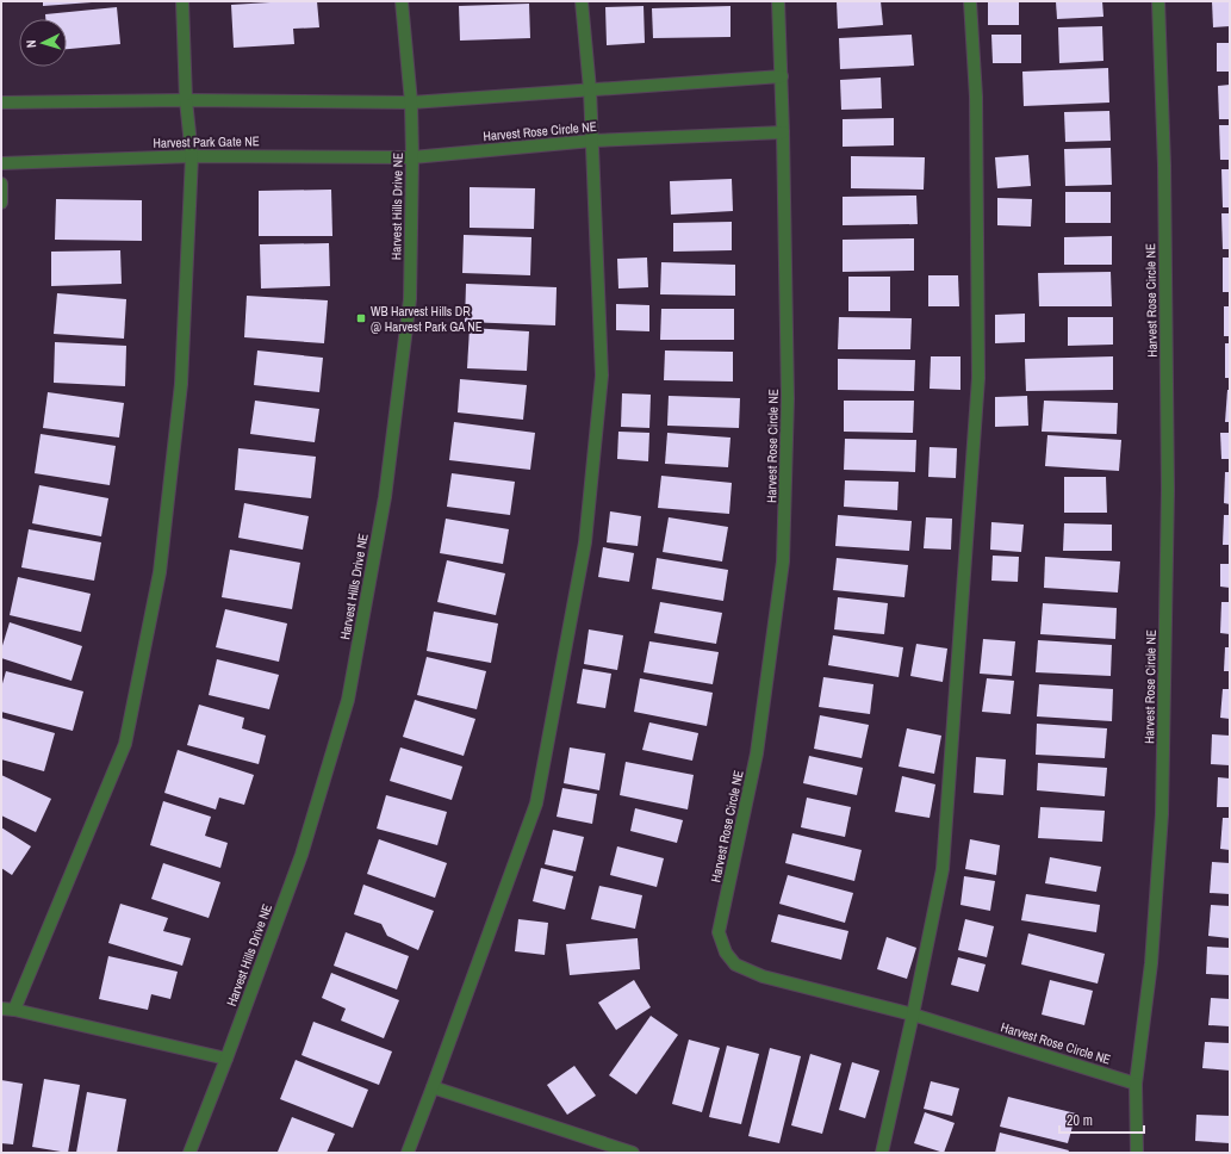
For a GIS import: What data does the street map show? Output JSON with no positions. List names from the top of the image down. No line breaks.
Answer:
{"streets":{"street":["Harvest Rose Circle NE","Harvest Park Gate NE","Harvest Hills Drive NE"]},"crossings":[["Harvest Rose Circle NE","Harvest Park Gate NE"],["Harvest Rose Circle NE","Harvest Hills Drive NE"],["Harvest Park Gate NE","Harvest Hills Drive NE"]],"places":{"transit":["WB Harvest Hills DR @ Harvest Park GA NE"]},"scale_bar":"20 m","north":"left"}
